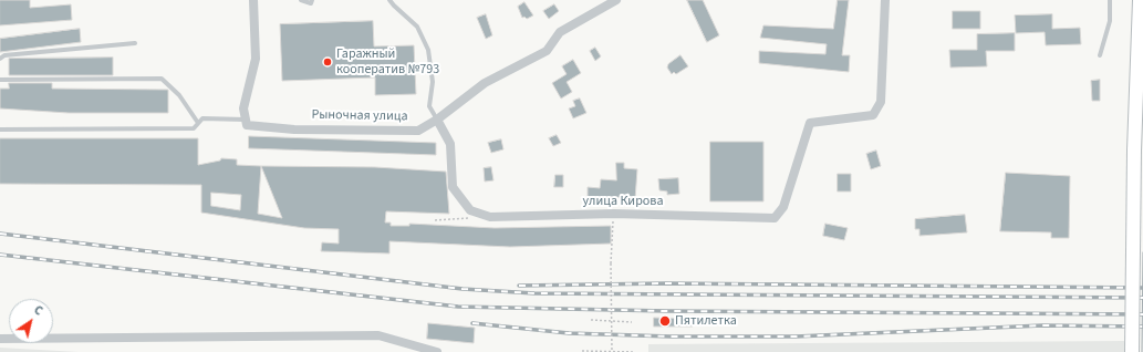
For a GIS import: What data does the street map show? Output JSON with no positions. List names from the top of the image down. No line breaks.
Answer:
{"streets":{"street":["Рыночная улица","улица Кирова"]},"crossings":[["Рыночная улица","улица Кирова"]],"places":["Гаражный кооператив №793","Пятилетка"],"north":"top right"}
